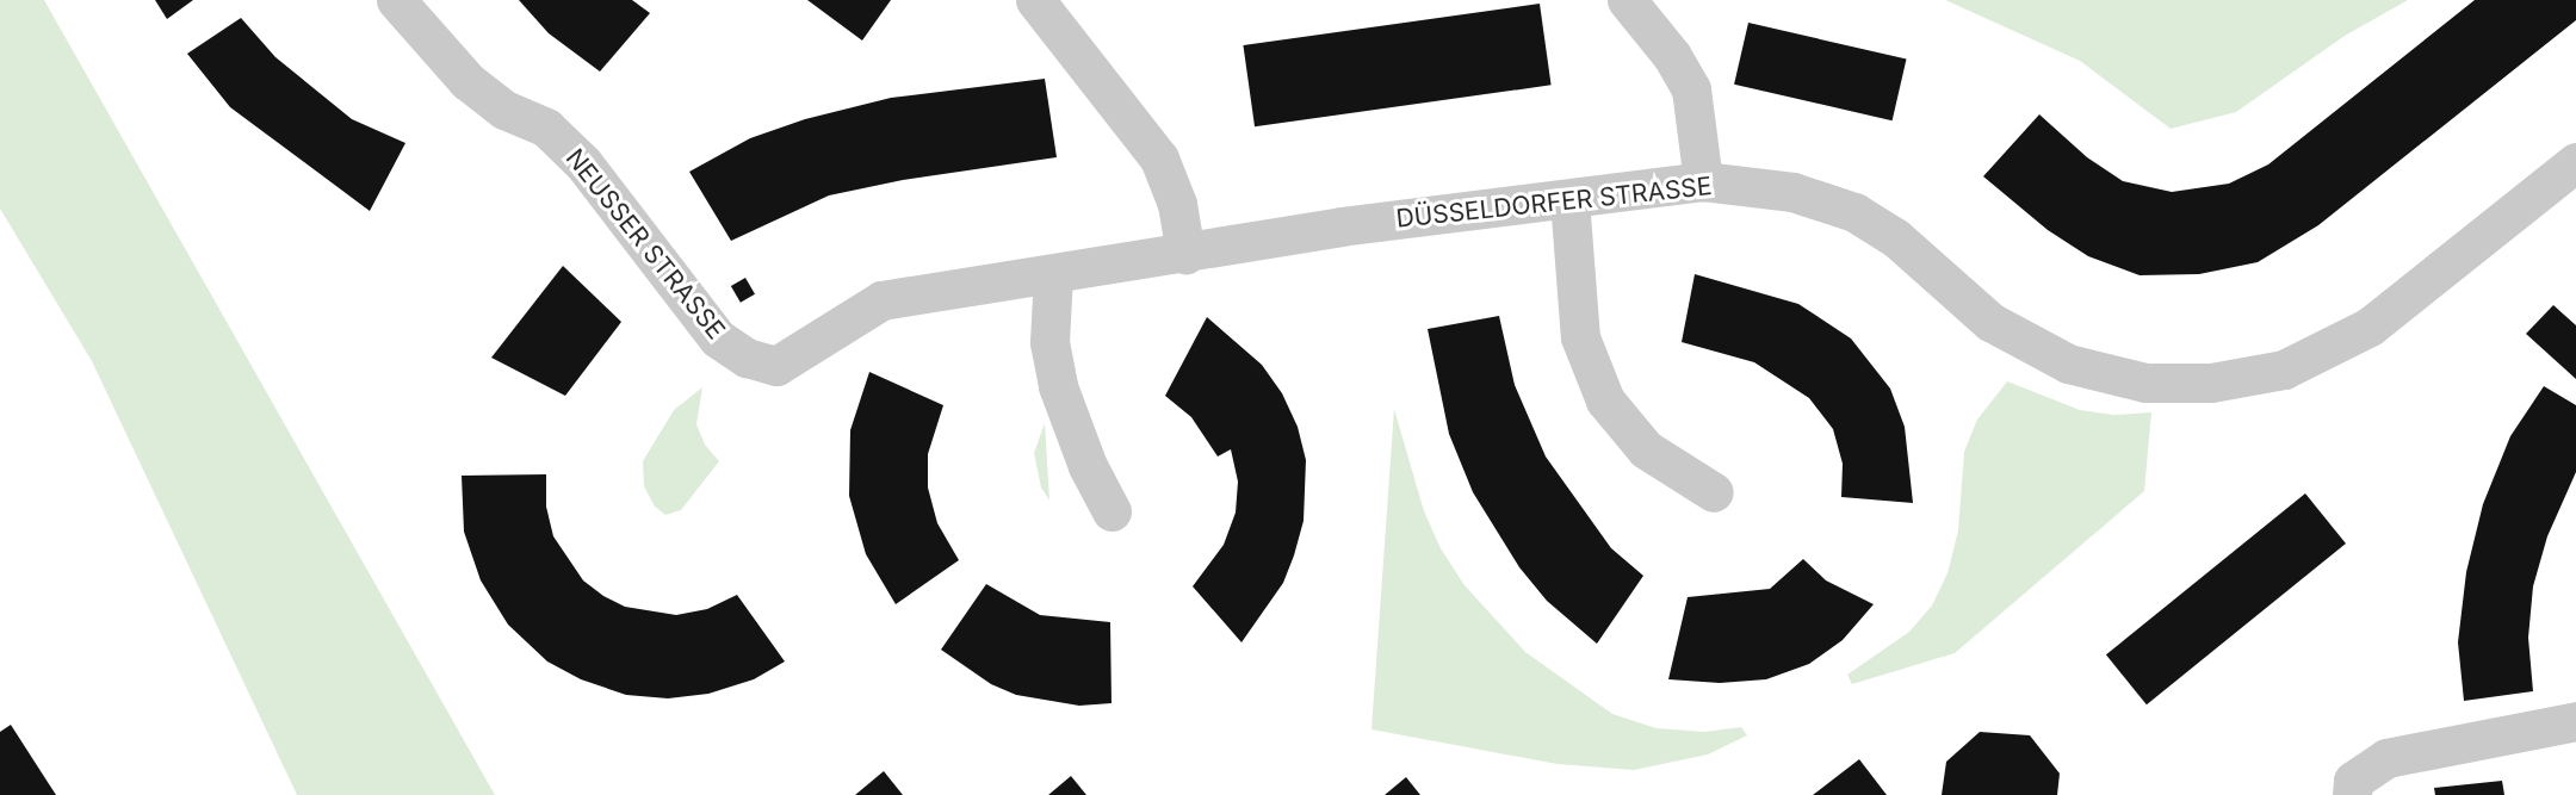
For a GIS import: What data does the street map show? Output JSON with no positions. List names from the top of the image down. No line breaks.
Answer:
{"streets":{"street":["DÜSSELDORFER STRASSE","NEUSSER STRASSE"]},"crossings":[["DÜSSELDORFER STRASSE","NEUSSER STRASSE"]]}
